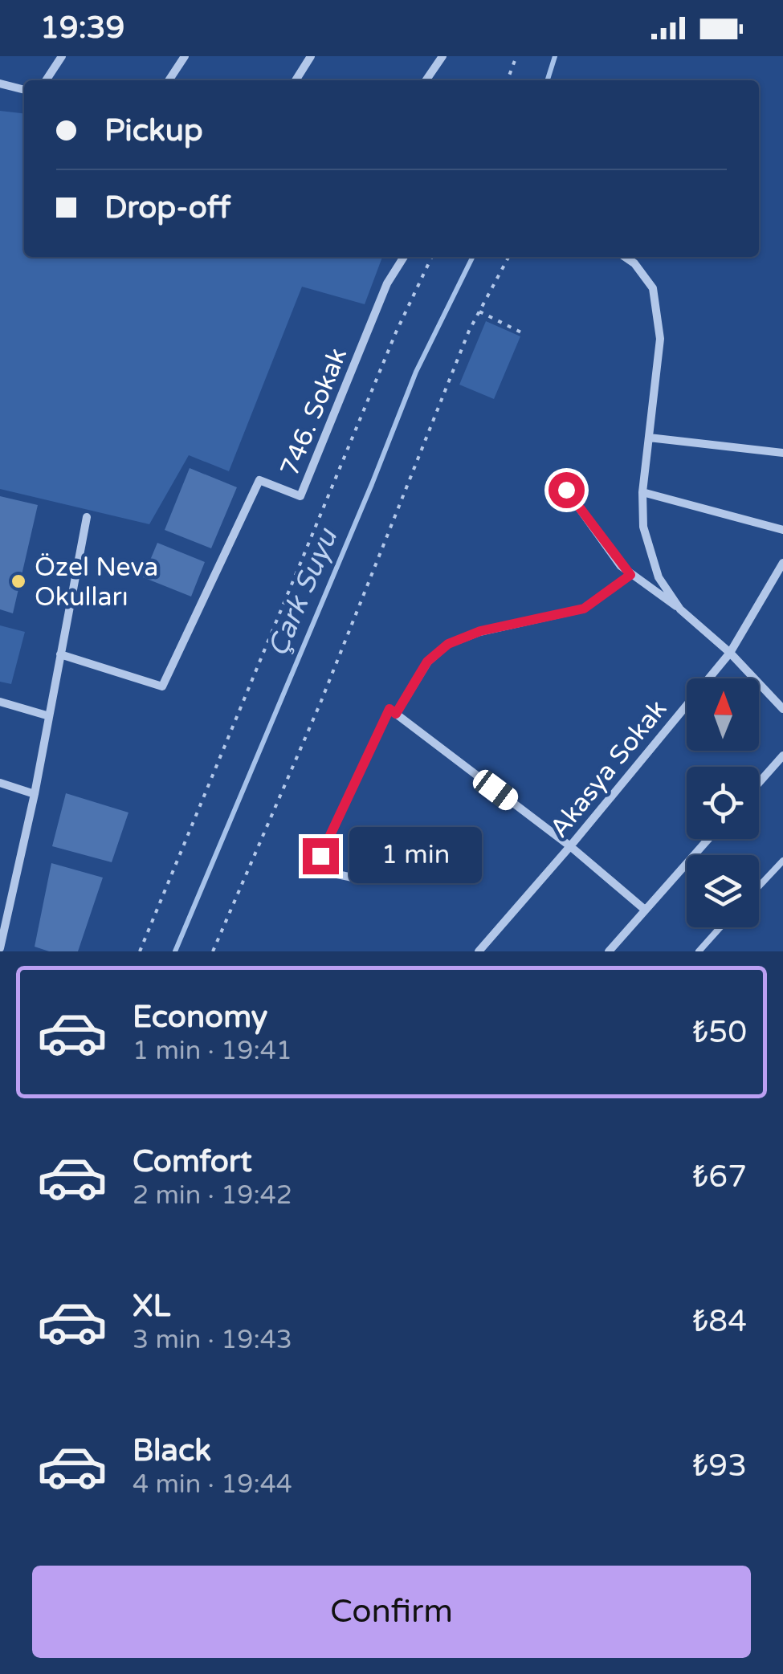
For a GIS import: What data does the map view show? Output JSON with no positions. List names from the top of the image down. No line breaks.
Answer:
{"streets":{"street":["746. Sokak","Akasya Sokak"]},"water":["Çark Suyu"],"places":["Özel Neva Okulları"],"north":"top","page":{"status":"19:39","banner":["Pickup","Drop-off"],"bubble":"1 min","list":[{"name":"Economy","note":"1 min · 19:41","value":"₺50"},{"name":"Comfort","note":"2 min · 19:42","value":"₺67"},{"name":"XL","note":"3 min · 19:43","value":"₺84"},{"name":"Black","note":"4 min · 19:44","value":"₺93"}],"buttons":"Confirm"}}
